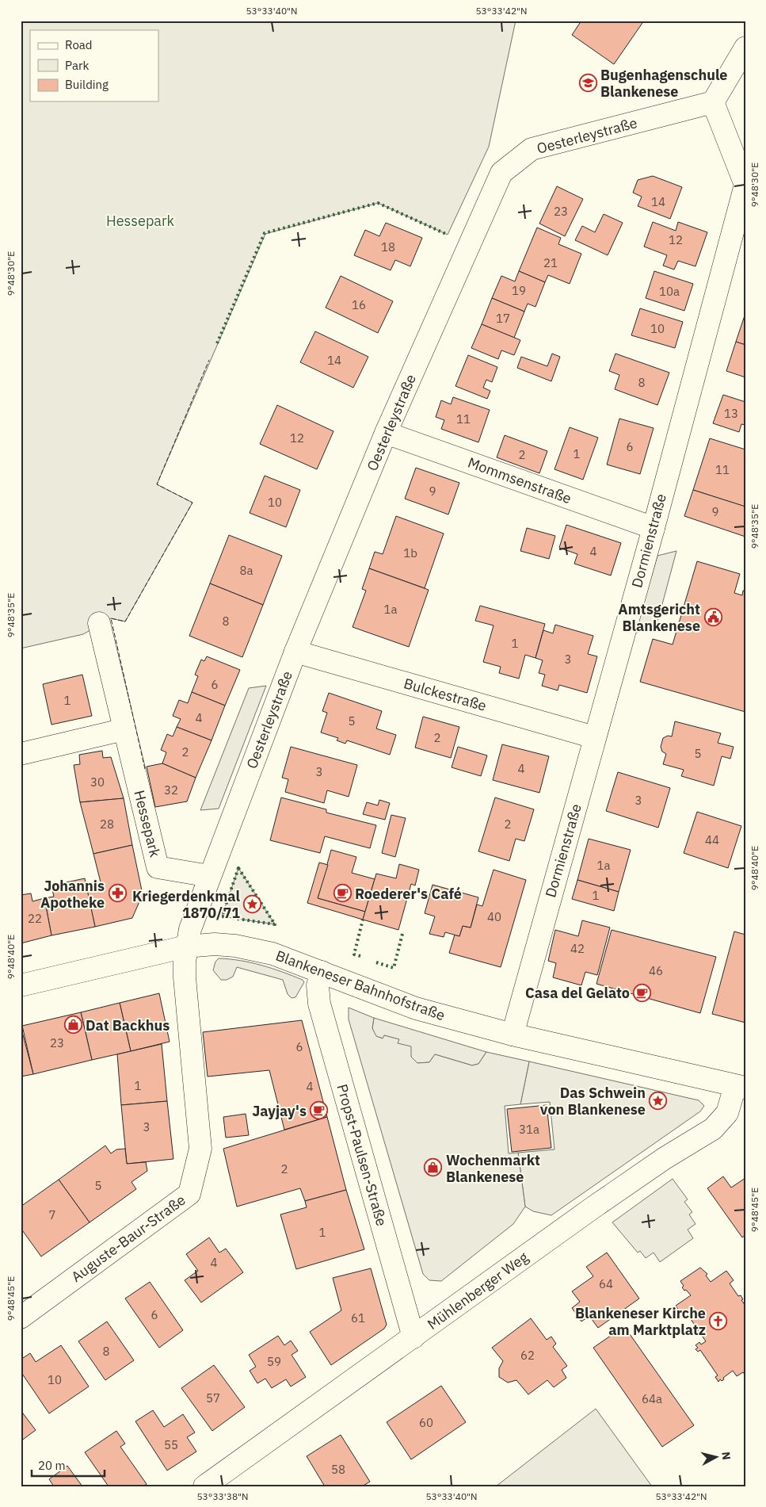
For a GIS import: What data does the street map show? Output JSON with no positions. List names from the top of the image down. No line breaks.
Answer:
{"streets":{"street":["Oesterleystraße","Mommsenstraße","Dormienstraße","Bulckestraße","Hessepark","Blankeneser Bahnhofstraße","Propst-Paulsen-Straße","Auguste-Baur-Straße","Mühlenberger Weg"]},"crossings":[["Oesterleystraße","Mommsenstraße"],["Oesterleystraße","Dormienstraße"],["Oesterleystraße","Bulckestraße"],["Oesterleystraße","Hessepark"],["Oesterleystraße","Blankeneser Bahnhofstraße"],["Oesterleystraße","Auguste-Baur-Straße"],["Mommsenstraße","Dormienstraße"],["Dormienstraße","Bulckestraße"],["Dormienstraße","Blankeneser Bahnhofstraße"],["Blankeneser Bahnhofstraße","Propst-Paulsen-Straße"],["Blankeneser Bahnhofstraße","Auguste-Baur-Straße"],["Blankeneser Bahnhofstraße","Mühlenberger Weg"],["Propst-Paulsen-Straße","Mühlenberger Weg"]],"parks":["Hessepark"],"places":{"school or university":["Bugenhagenschule Blankenese"],"public building":["Amtsgericht Blankenese"],"pharmacy":["Johannis Apotheke"],"cafe":["Roederer's Café","Casa del Gelato","Jayjay's"],"place":["Kriegerdenkmal 1870/71","Das Schwein von Blankenese"],"shop":["Dat Backhus","Wochenmarkt Blankenese"],"church":["Blankeneser Kirche am Marktplatz"]},"house_numbers":["14","23","12","18","21","19","10a","16","17","10","14","8","13","11","12","6","1","2","11","9","10","9","4","1b","8a","1a","8","1","3","6","1","4","5","2","2","5","4","3","30","32","3","28","2","44","1a","1","40","22","42","46","23","6","1","4","3","31a","2","5","7","1","4","64","6","61","8","62","59","10","57","64a","60","55","58"],"legend":["Road","Park","Building"],"scale_bar":"20 m","north":"right","coordinates":["53°33'40\"N","53°33'42\"N","9°48'30\"E","9°48'35\"E","9°48'40\"E","9°48'45\"E","53°33'38\"N"]}
